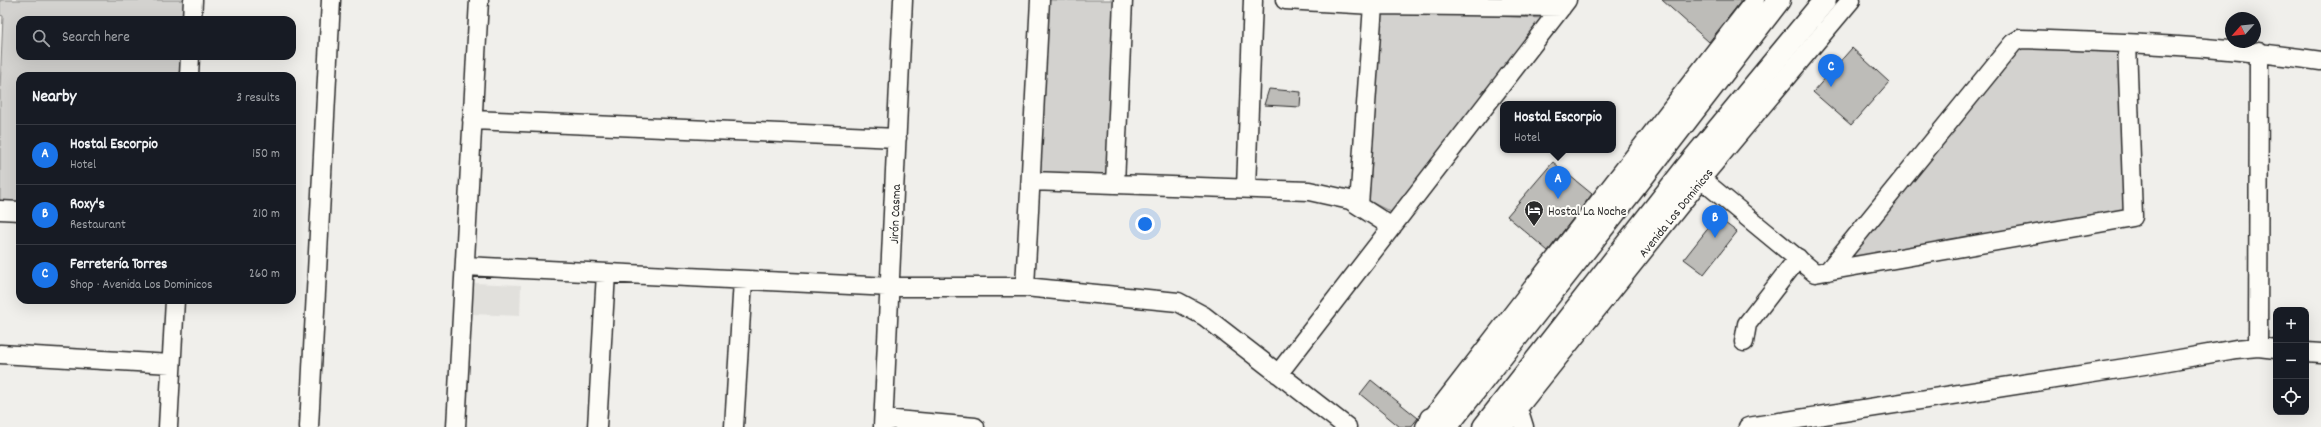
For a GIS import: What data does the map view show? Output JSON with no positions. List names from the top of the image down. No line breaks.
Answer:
{"streets":{"main road":["Avenida Los Dominicos"],"street":["Jirón Casma"]},"places":{"hotel":["Hostal La Noche"]},"north":"bottom left","page":{"search":"Search here","pins":["C","A","B"],"heading":["Nearby","3 results"],"popup":["Hostal Escorpio","Hotel"],"list":[{"mark":"A","name":"Hostal Escorpio","note":"Hotel","value":"150 m"},{"mark":"B","name":"Roxy's","note":"Restaurant","value":"210 m"},{"mark":"C","name":"Ferretería Torres","note":"Shop · Avenida Los Dominicos","value":"260 m"}],"map_buttons":["+","−"]}}
